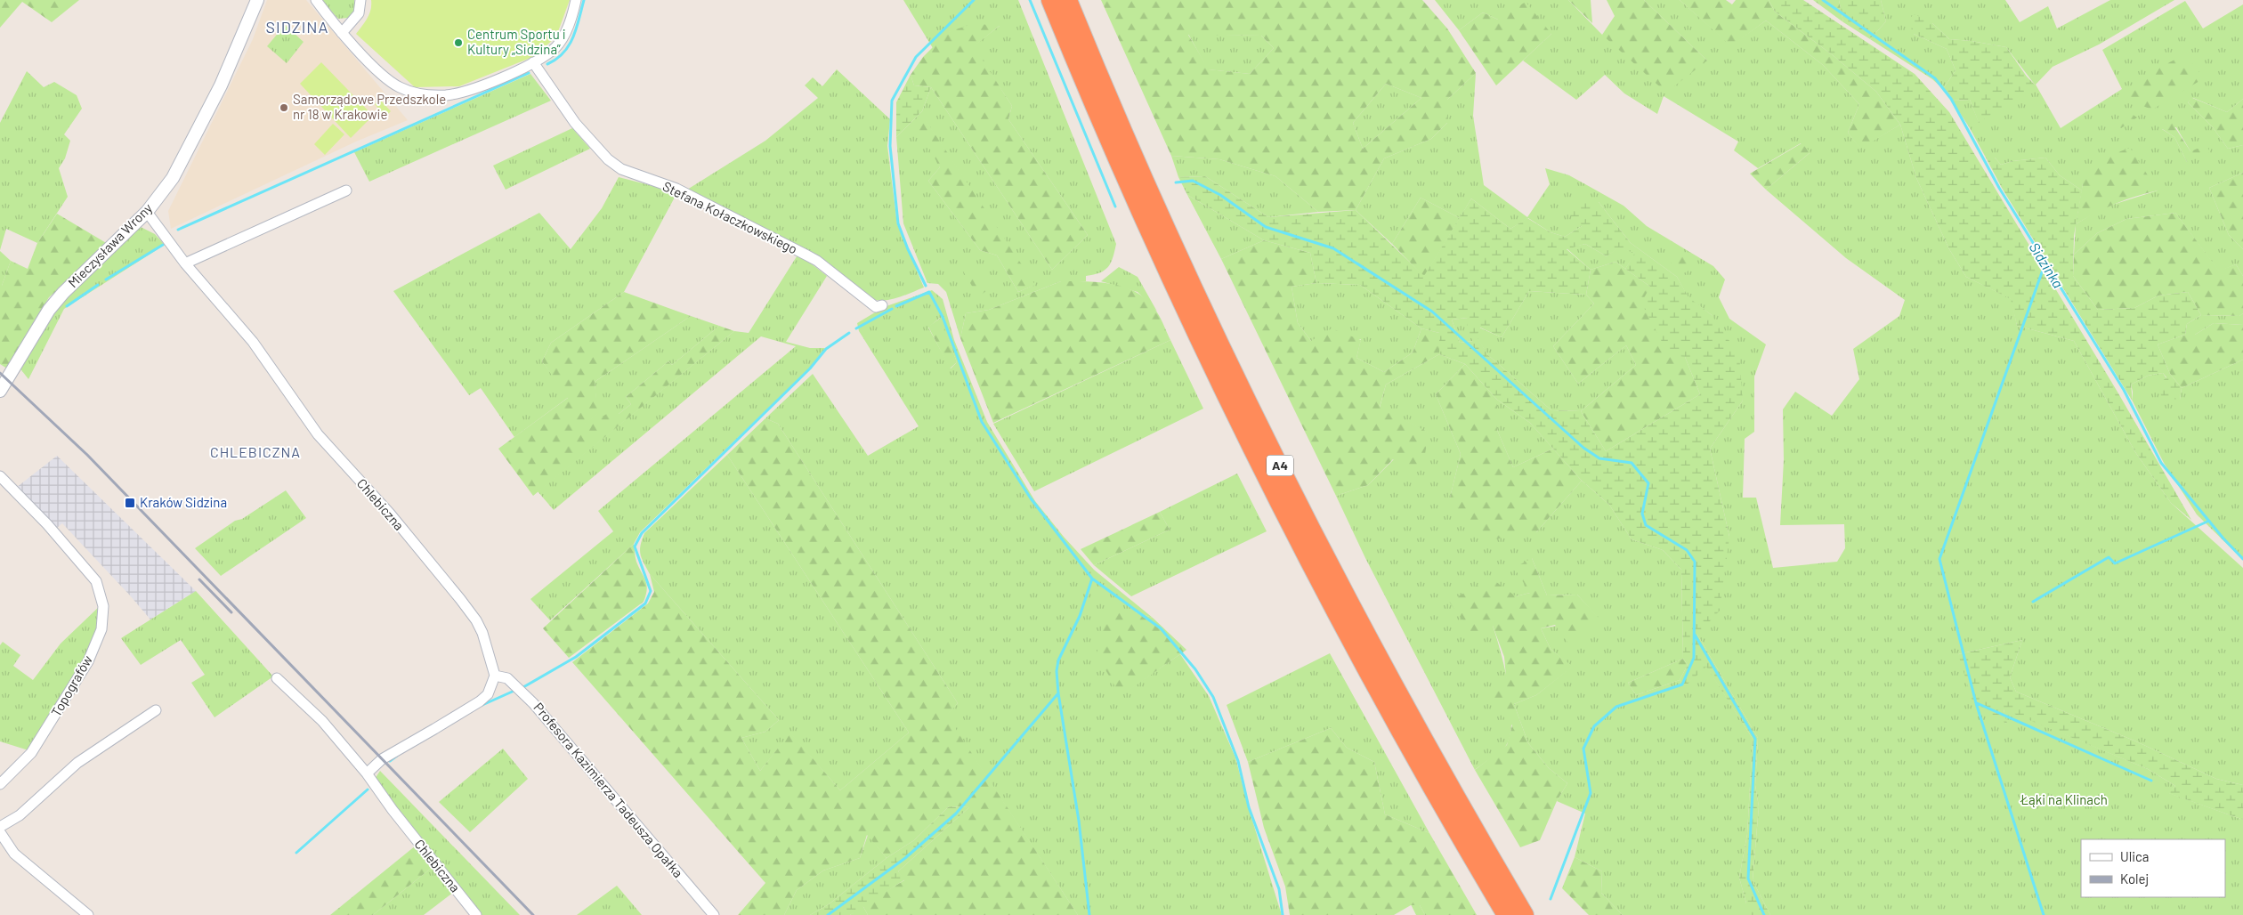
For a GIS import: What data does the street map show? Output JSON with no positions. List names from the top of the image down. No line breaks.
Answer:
{"streets":{"highway":["A4"],"street":["Stefana Kołaczkowskiego","Mieczysława Wrony","Chlebiczna","Topografów","Profesora Kazimierza Tadeusza Opałka"]},"crossings":[["Mieczysława Wrony","Chlebiczna"],["Chlebiczna","Profesora Kazimierza Tadeusza Opałka"]],"districts":["SIDZINA","CHLEBICZNA"],"water":["Sidzinka"],"parks":["Łąki na Klinach"],"places":{"other":["Centrum Sportu i Kultury „Sidzina”","Samorządowe Przedszkole nr 18 w Krakowie"],"transit":["Kraków Sidzina"]},"legend":["Ulica","Kolej"]}
